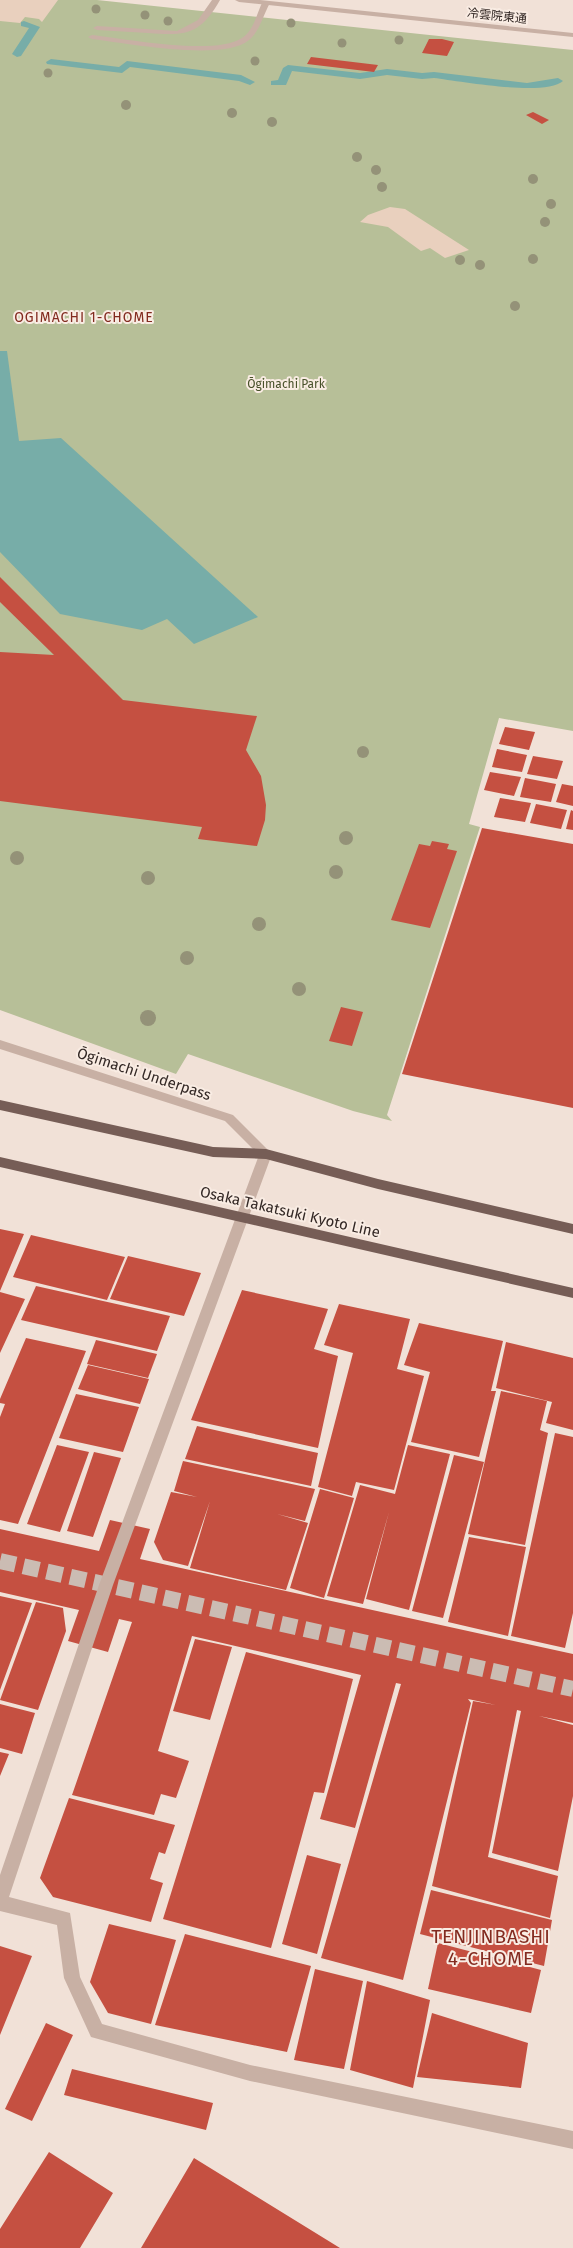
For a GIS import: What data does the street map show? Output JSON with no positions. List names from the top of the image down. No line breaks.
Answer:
{"streets":{"main road":["Osaka Takatsuki Kyoto Line"],"street":["冷雲院東通","Ōgimachi Underpass"]},"districts":["OGIMACHI 1-CHOME","TENJINBASHI 4-CHOME"],"parks":["Ōgimachi Park"]}
